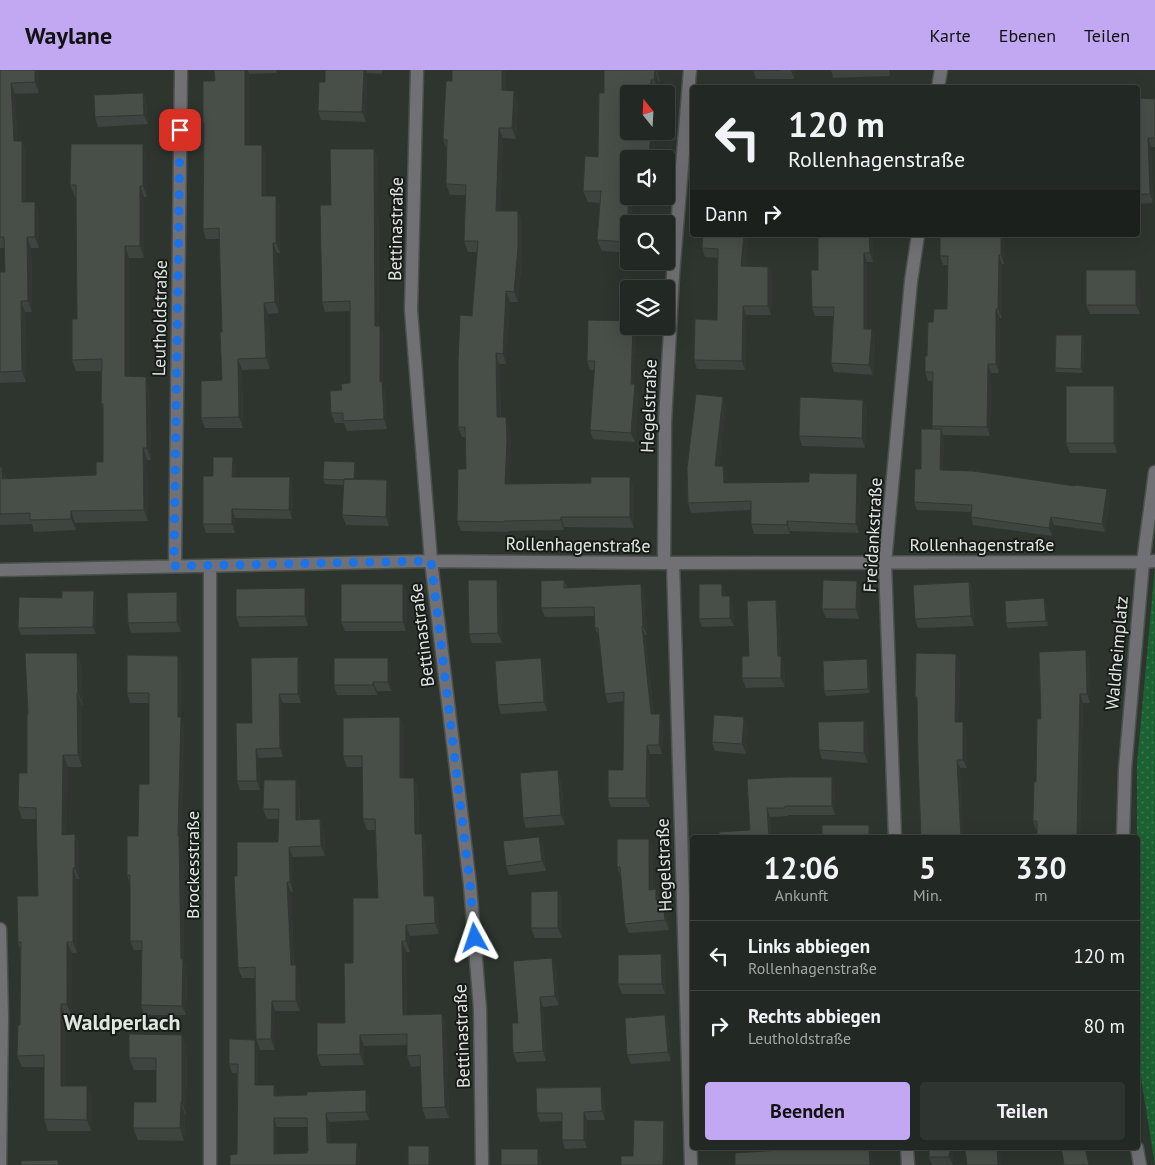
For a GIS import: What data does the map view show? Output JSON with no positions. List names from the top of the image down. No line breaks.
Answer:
{"streets":{"street":["Bettinastraße","Leutholdstraße","Hegelstraße","Freidankstraße","Rollenhagenstraße","Waldheimplatz","Brockesstraße"]},"crossings":[["Bettinastraße","Rollenhagenstraße"],["Leutholdstraße","Rollenhagenstraße"],["Hegelstraße","Rollenhagenstraße"],["Freidankstraße","Rollenhagenstraße"],["Rollenhagenstraße","Waldheimplatz"],["Rollenhagenstraße","Brockesstraße"]],"districts":["Waldperlach"],"north":"top","page":{"header":"Waylane","nav":["Karte","Ebenen","Teilen"],"turn":["120 m","Rollenhagenstraße"],"then":"Dann","eta":["12:06","Ankunft","5","Min.","330","m"],"list":[{"name":"Links abbiegen","note":"Rollenhagenstraße","value":"120 m"},{"name":"Rechts abbiegen","note":"Leutholdstraße","value":"80 m"}],"buttons":["Beenden","Teilen"]}}
